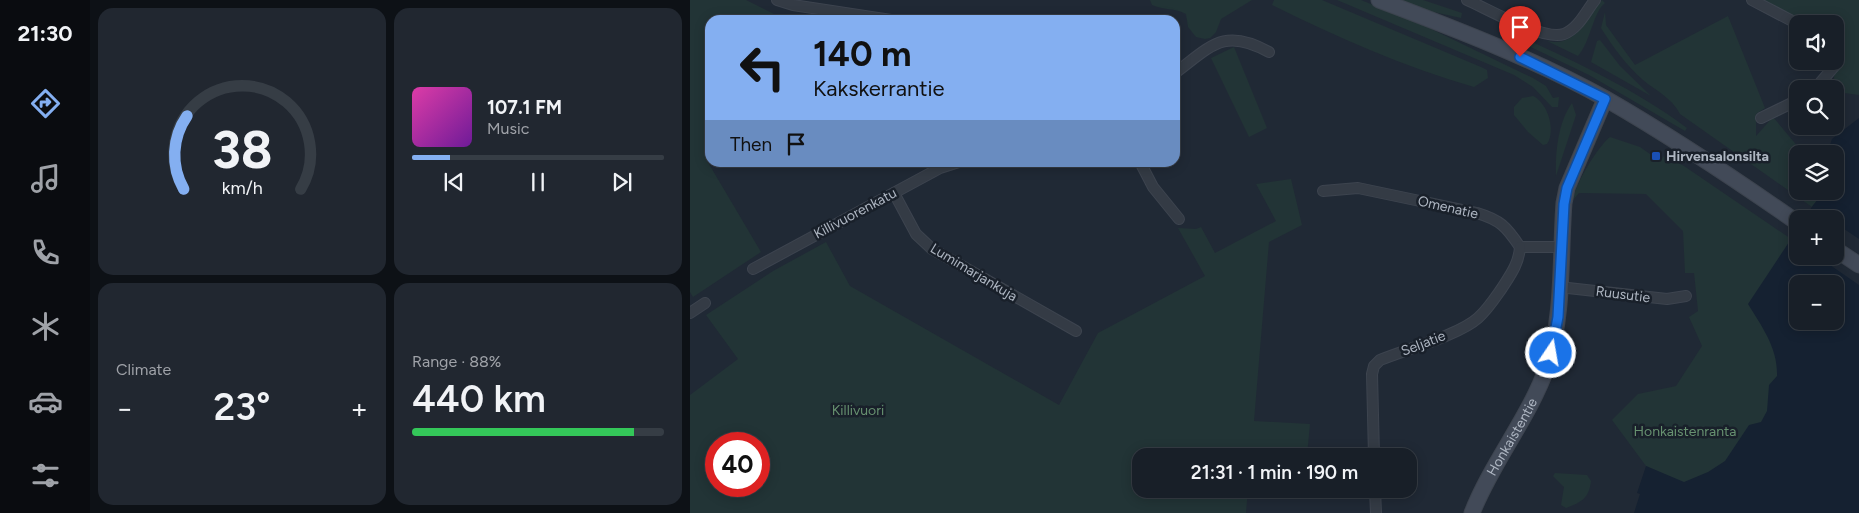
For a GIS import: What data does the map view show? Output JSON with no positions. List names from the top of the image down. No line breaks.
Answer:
{"streets":{"main road":["Honkaistentie"],"street":["Omenatie","Killivuorenkatu","Lumimarjankuja","Ruusutie","Seljatie"]},"crossings":[["Omenatie","Seljatie"],["Killivuorenkatu","Lumimarjankuja"],["Ruusutie","Honkaistentie"]],"parks":["Killivuori","Honkaistenranta"],"places":{"transit":["Hirvensalonsilta"]},"page":{"tabs":"21:30","map_buttons":["+","−"],"turn":["140 m","Kakskerrantie"],"song":["107.1 FM","Music"],"then":"Then","tile":["Climate",["Range · 88%","440 km"]],"heat":["−","23°","+"],"limit":"40","trip":"21:31 · 1 min · 190 m","gauge":["38","km/h"]}}
